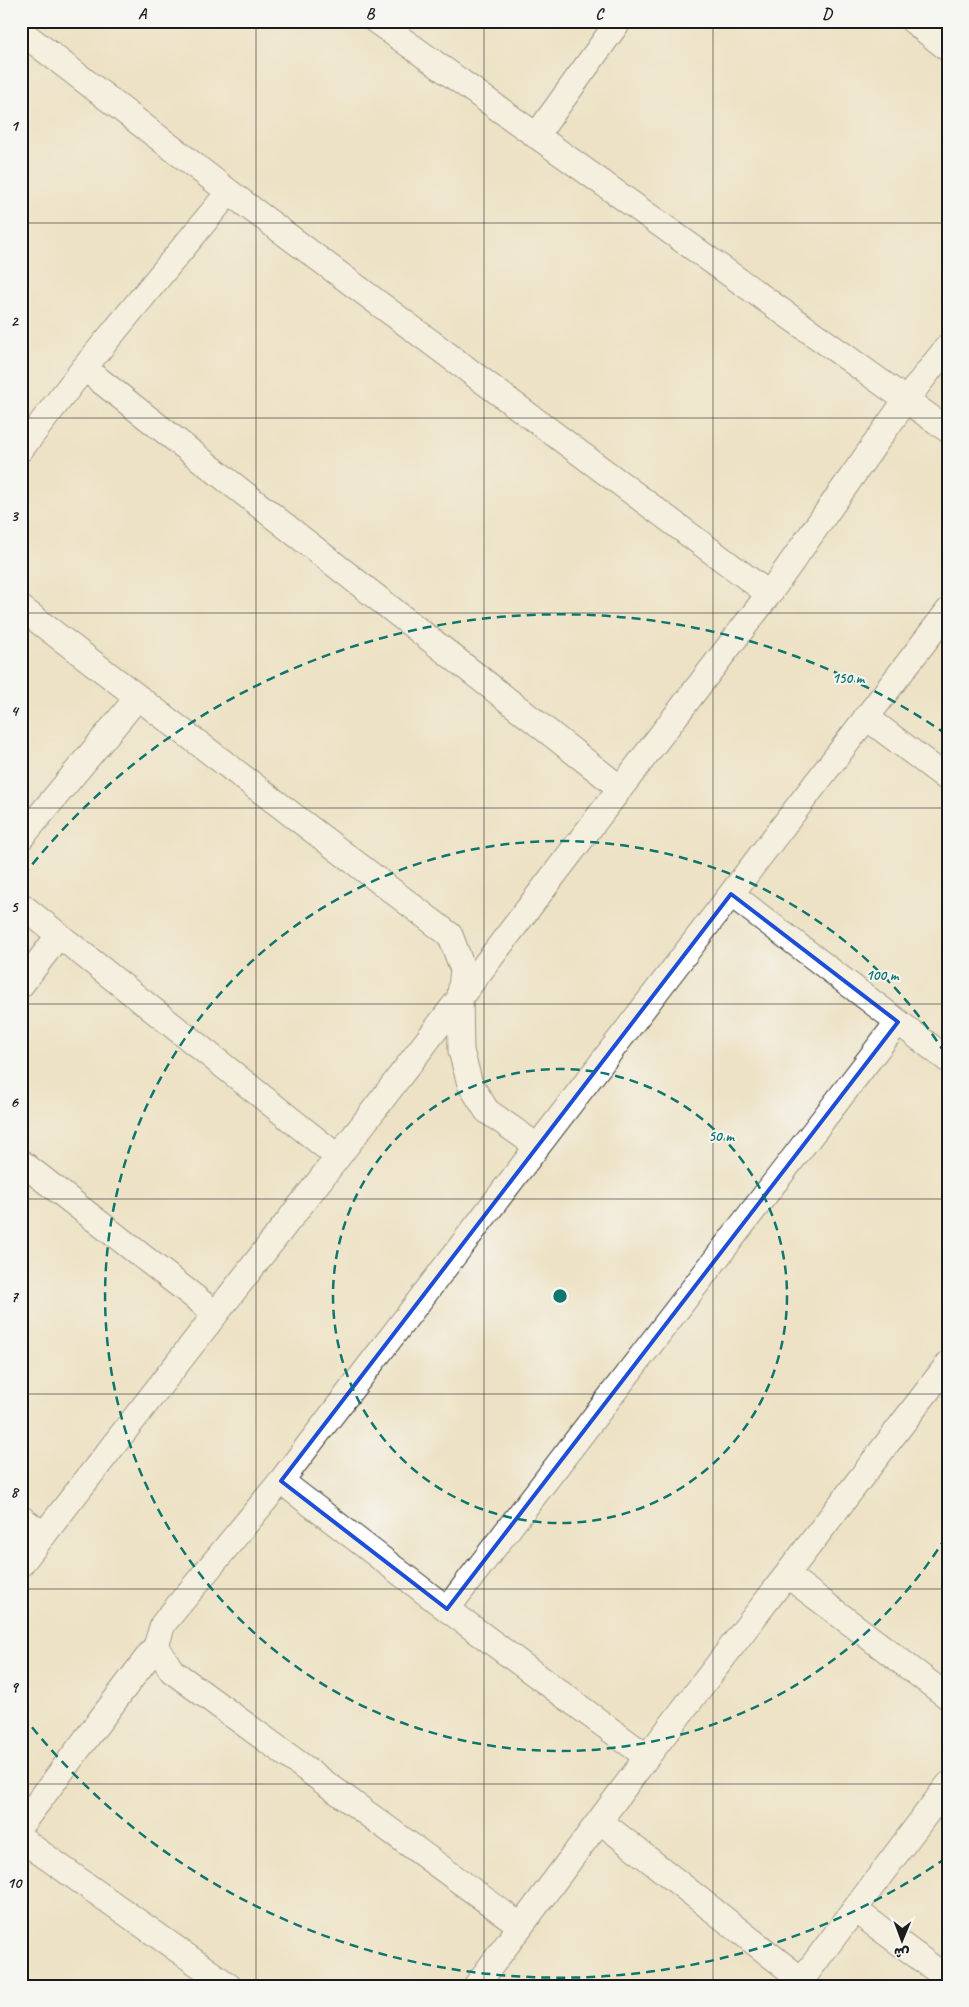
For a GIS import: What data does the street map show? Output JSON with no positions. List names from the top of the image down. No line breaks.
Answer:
{"north":"bottom","grid":{"columns":["A","B","C","D"],"rows":["1","2","3","4","5","6","7","8","9","10"]},"rings":["150 m","100 m","50 m"]}
